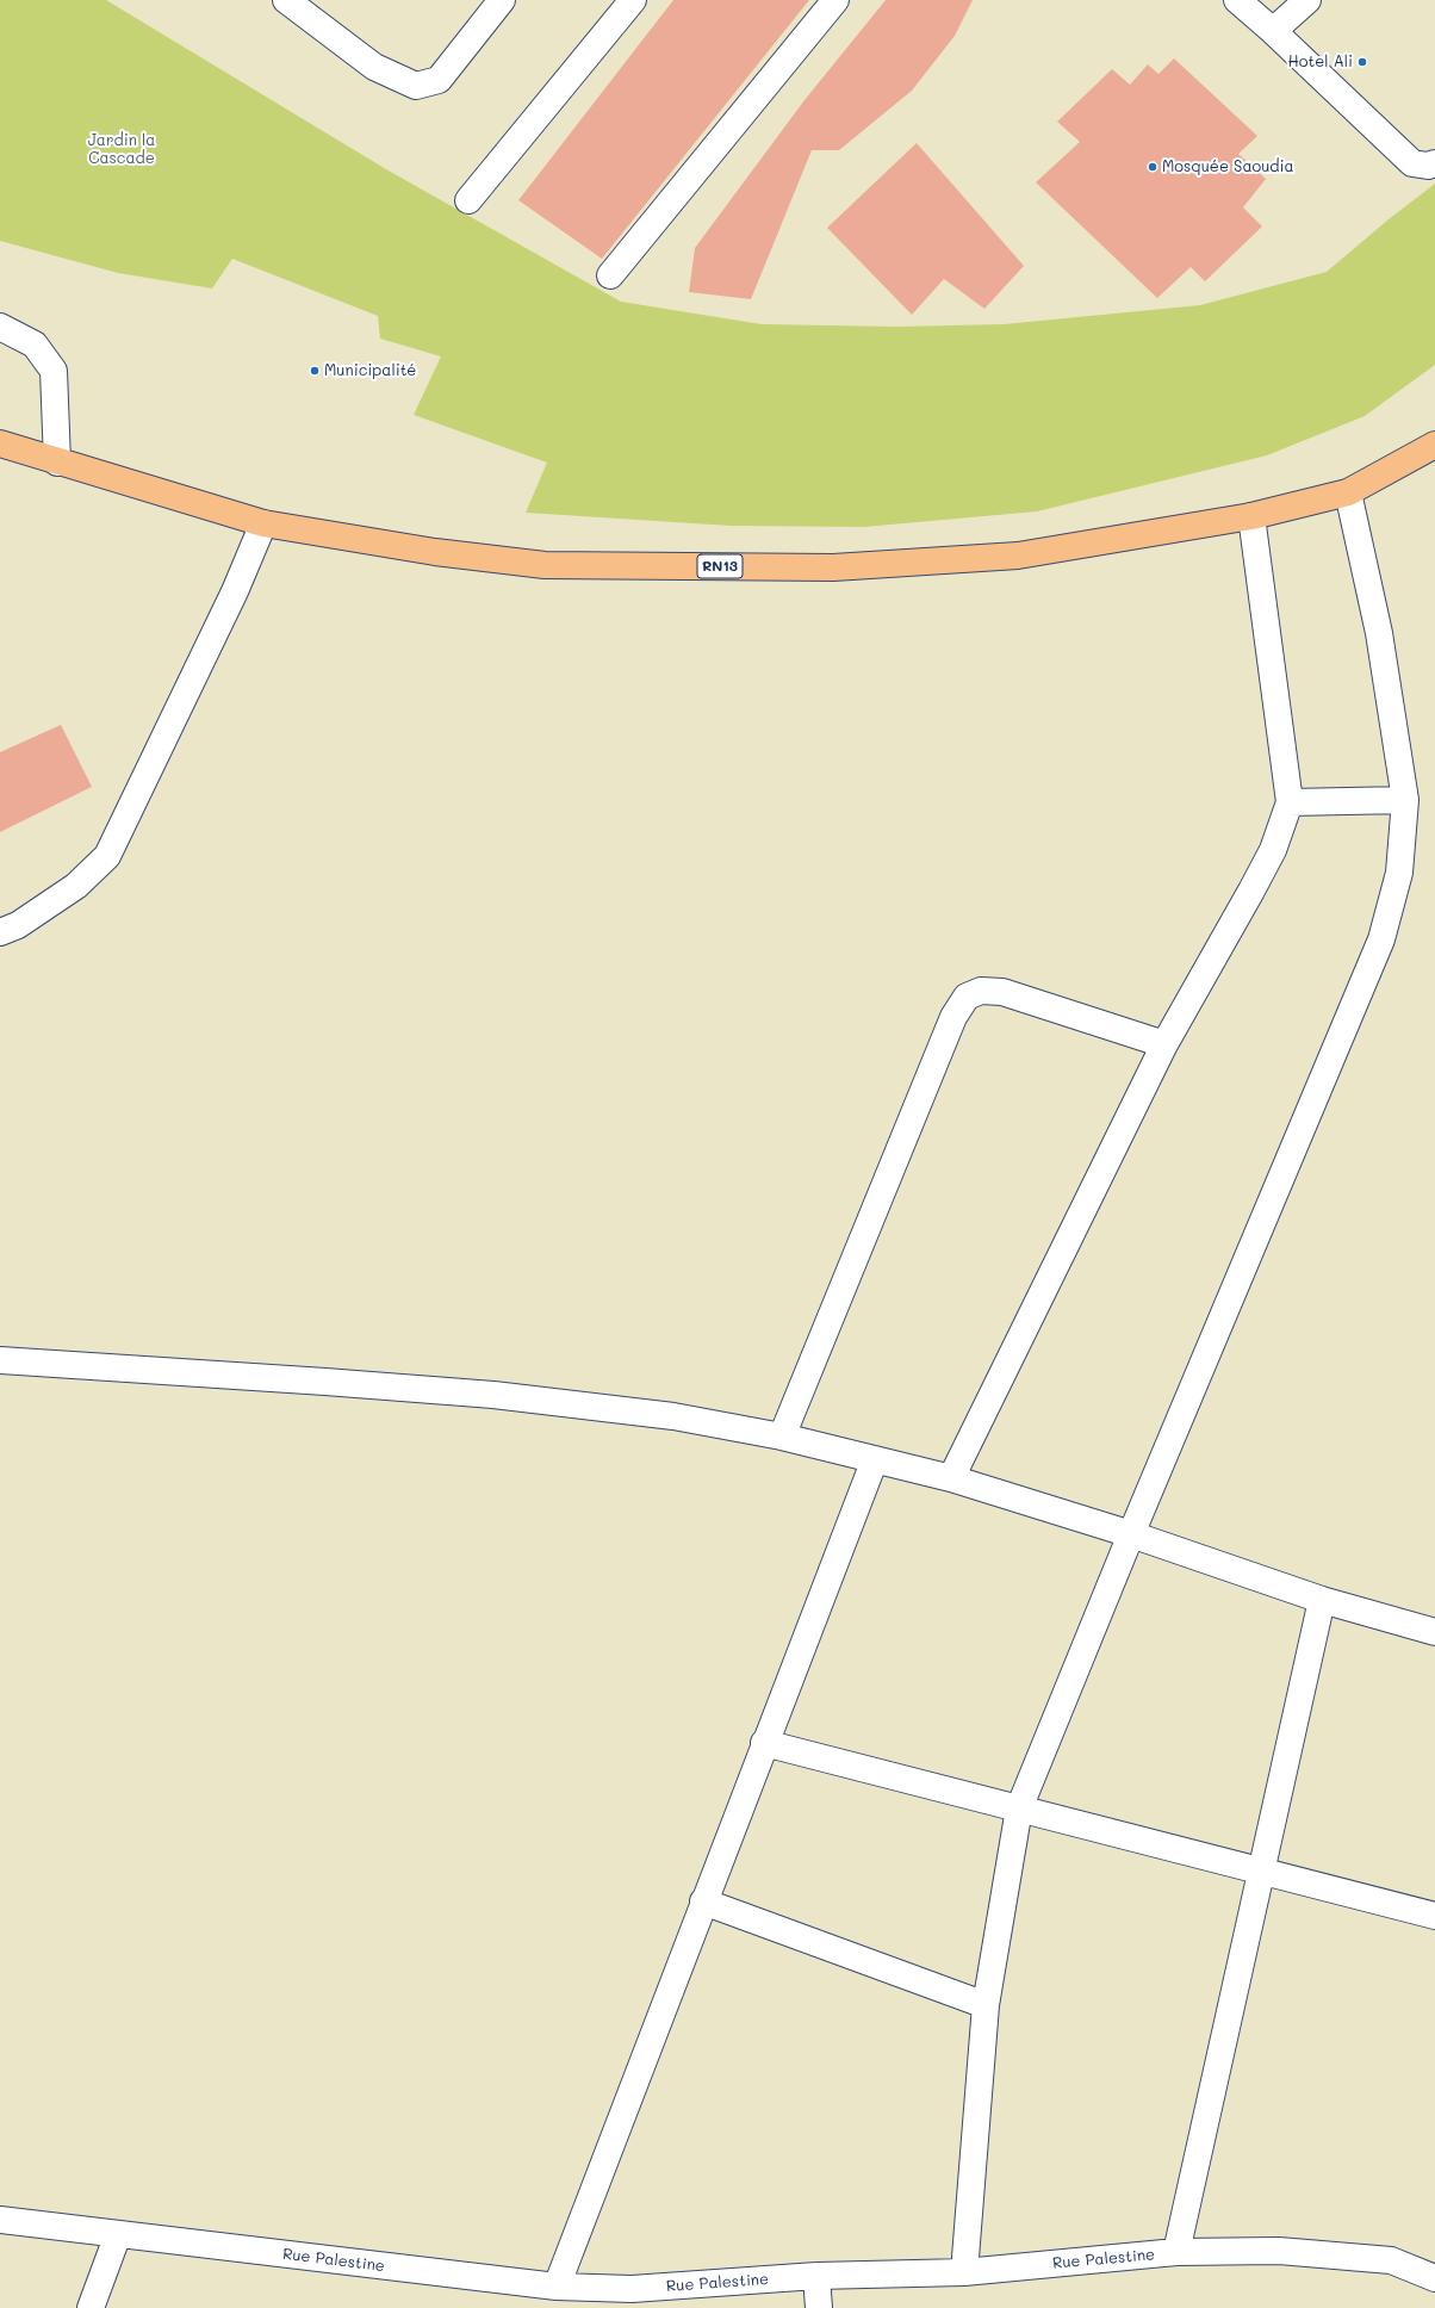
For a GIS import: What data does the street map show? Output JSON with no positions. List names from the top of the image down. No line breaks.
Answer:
{"streets":{"main road":["RN13"],"street":["Rue Palestine"]},"parks":["Jardin la Cascade"],"places":["Hotel Ali","Mosquée Saoudia","Municipalité"]}
